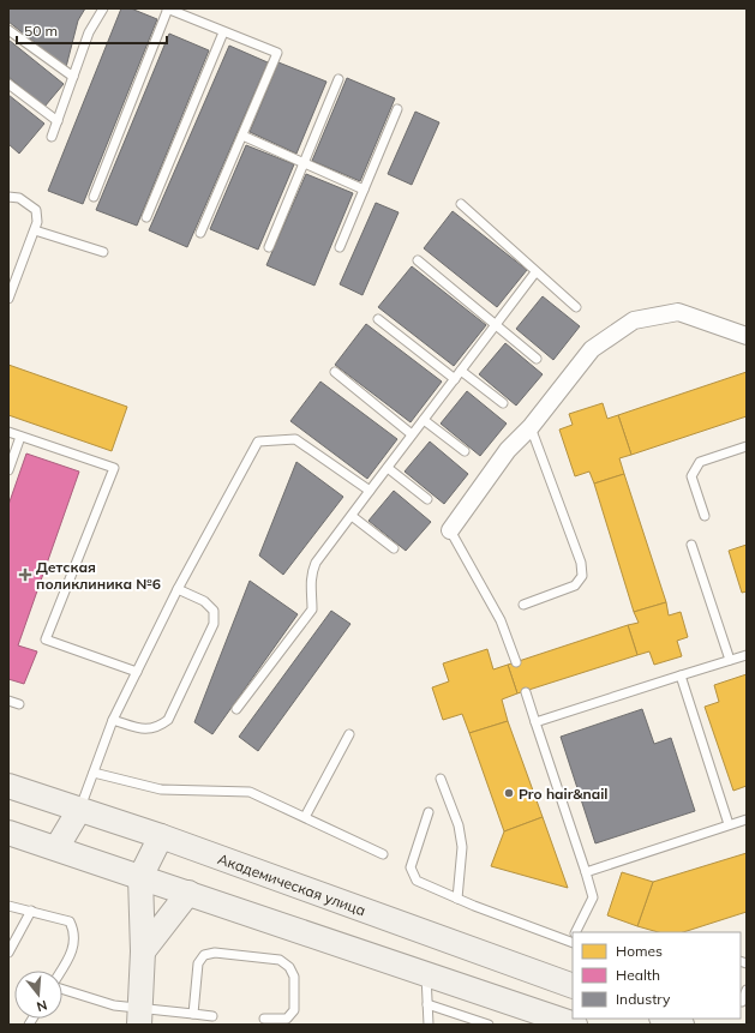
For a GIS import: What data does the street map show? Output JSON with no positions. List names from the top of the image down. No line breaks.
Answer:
{"streets":{"main road":["Академическая улица"]},"places":{"health":["Детская поликлиника №6"],"other":["Pro hair&nail"]},"legend":["Homes","Health","Industry"],"scale_bar":"50 m","north":"bottom"}
